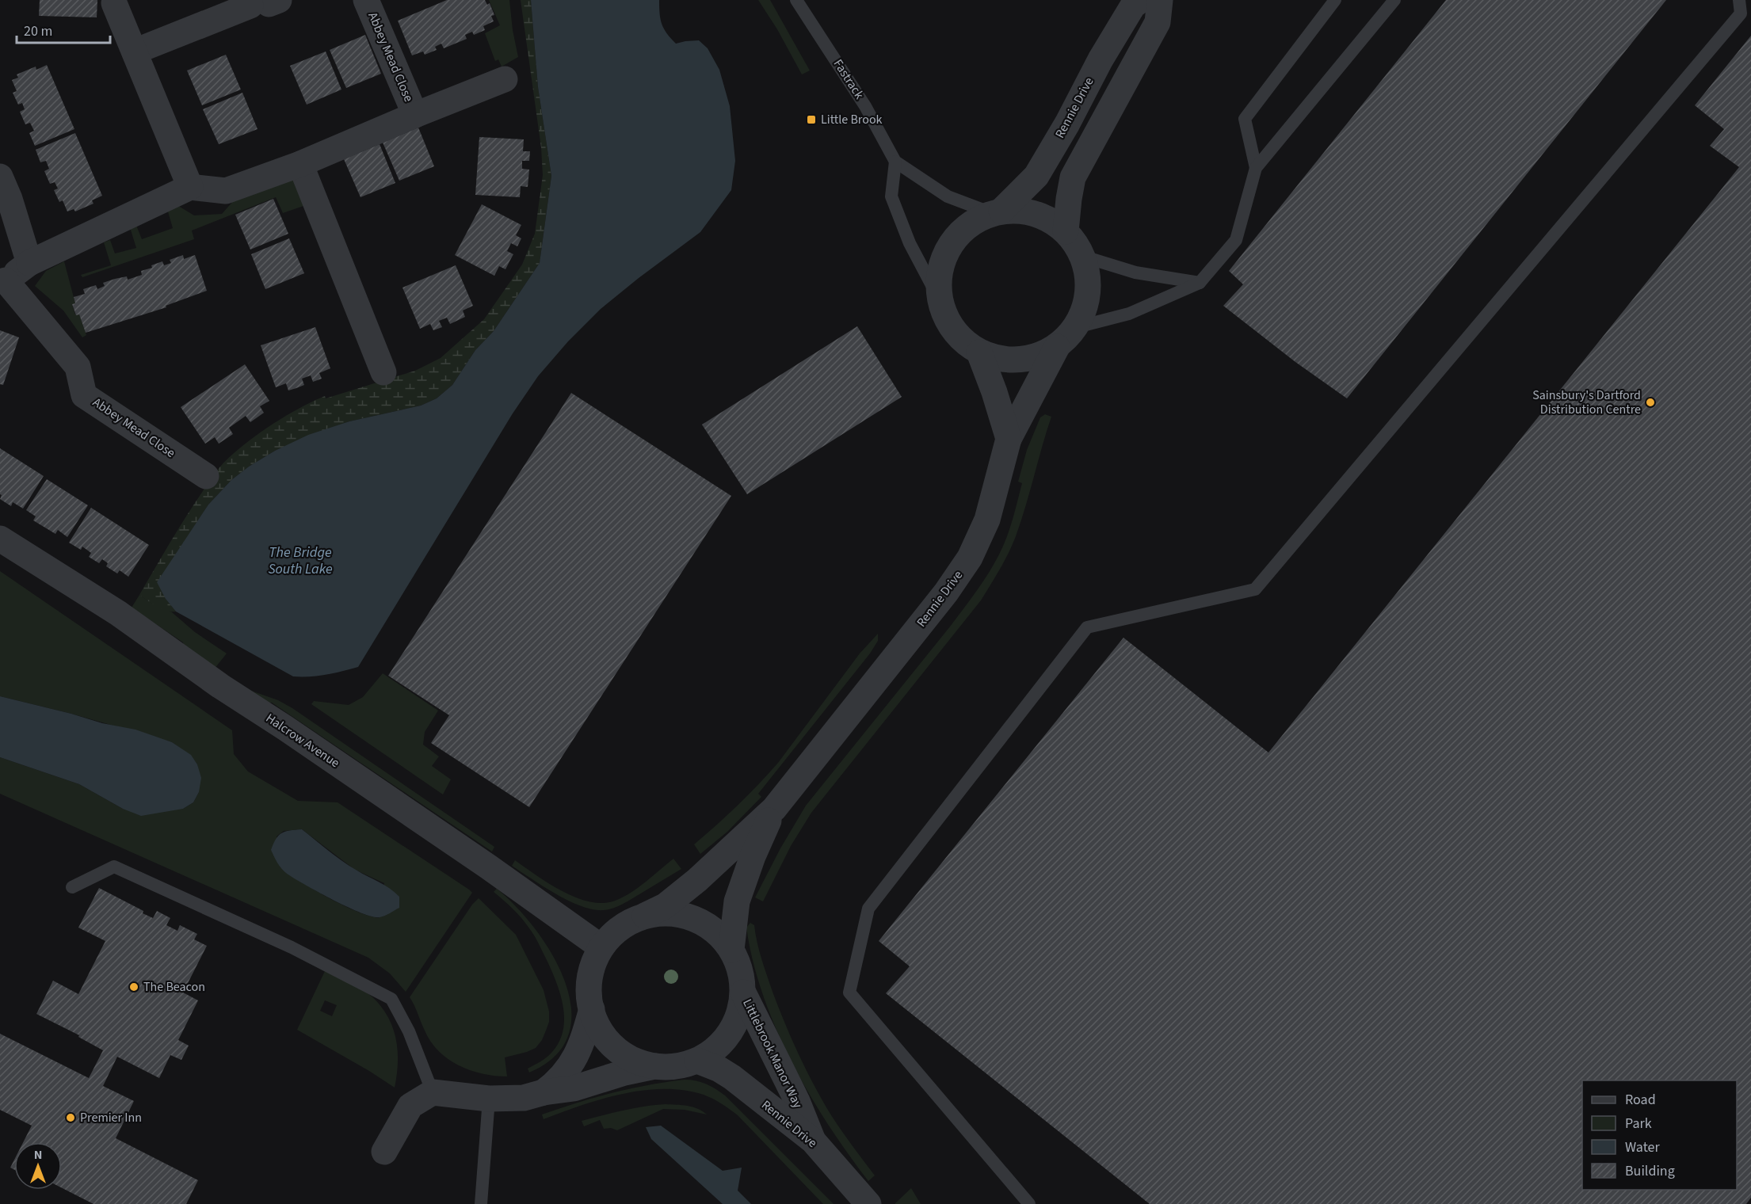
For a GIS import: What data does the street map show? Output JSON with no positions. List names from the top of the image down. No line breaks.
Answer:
{"streets":{"street":["Abbey Mead Close","Rennie Drive","Halcrow Avenue","Littlebrook Manor Way"],"lane":["Fastrack"]},"crossings":[["Fastrack","Rennie Drive"],["Rennie Drive","Halcrow Avenue"],["Rennie Drive","Littlebrook Manor Way"],["Halcrow Avenue","Littlebrook Manor Way"]],"water":["The Bridge South Lake"],"places":{"transit":["Little Brook"],"other":["Sainsbury's Dartford Distribution Centre","The Beacon","Premier Inn"]},"legend":["Road","Park","Water","Building"],"scale_bar":"20 m","north":"top"}
